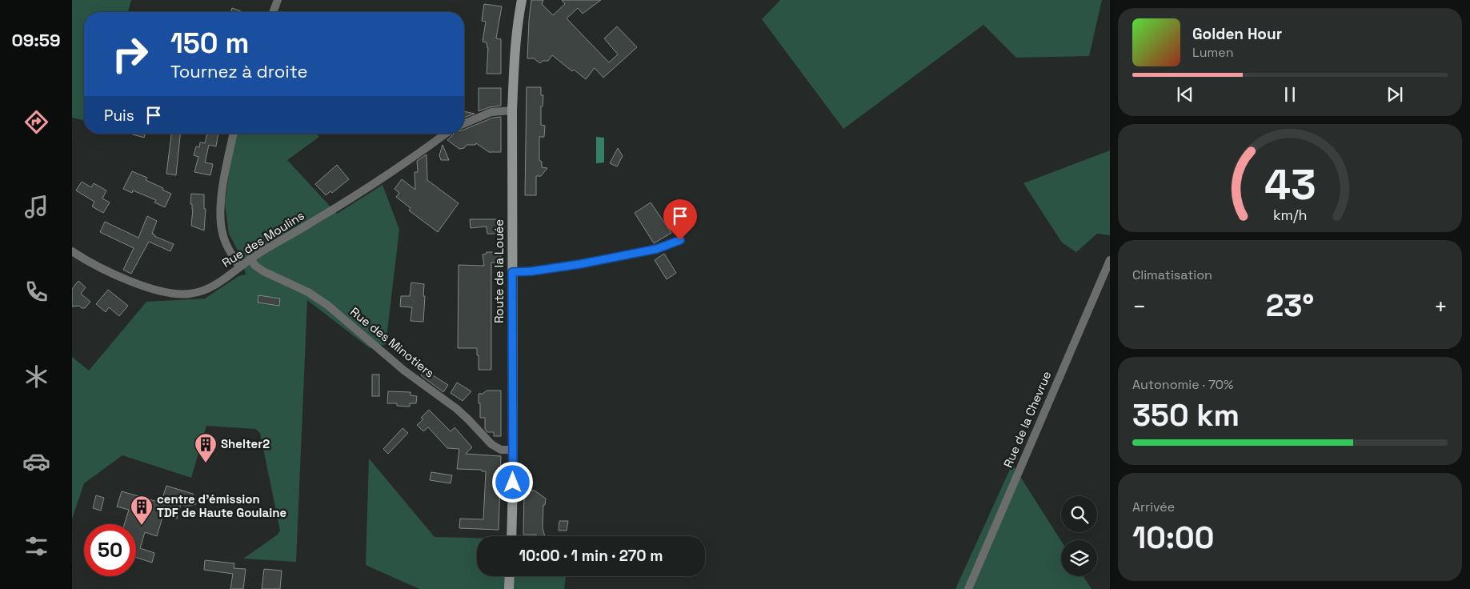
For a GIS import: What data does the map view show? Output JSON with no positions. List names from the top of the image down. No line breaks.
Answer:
{"streets":{"main road":["Route de la Louée"],"street":["Rue des Moulins","Rue des Minotiers","Rue de la Chevrue"]},"crossings":[["Rue des Moulins","Rue des Minotiers"],["Route de la Louée","Rue des Minotiers"]],"places":{"building":["Shelter2","centre d'émission TDF de Haute Goulaine"]},"page":{"tabs":"09:59","turn":["150 m","Tournez à droite"],"song":["Golden Hour","Lumen"],"then":"Puis","tile":["Climatisation",["Autonomie · 70%","350 km"],["Arrivée","10:00"]],"heat":["−","23°","+"],"limit":"50","trip":"10:00 · 1 min · 270 m","gauge":["43","km/h"]}}
